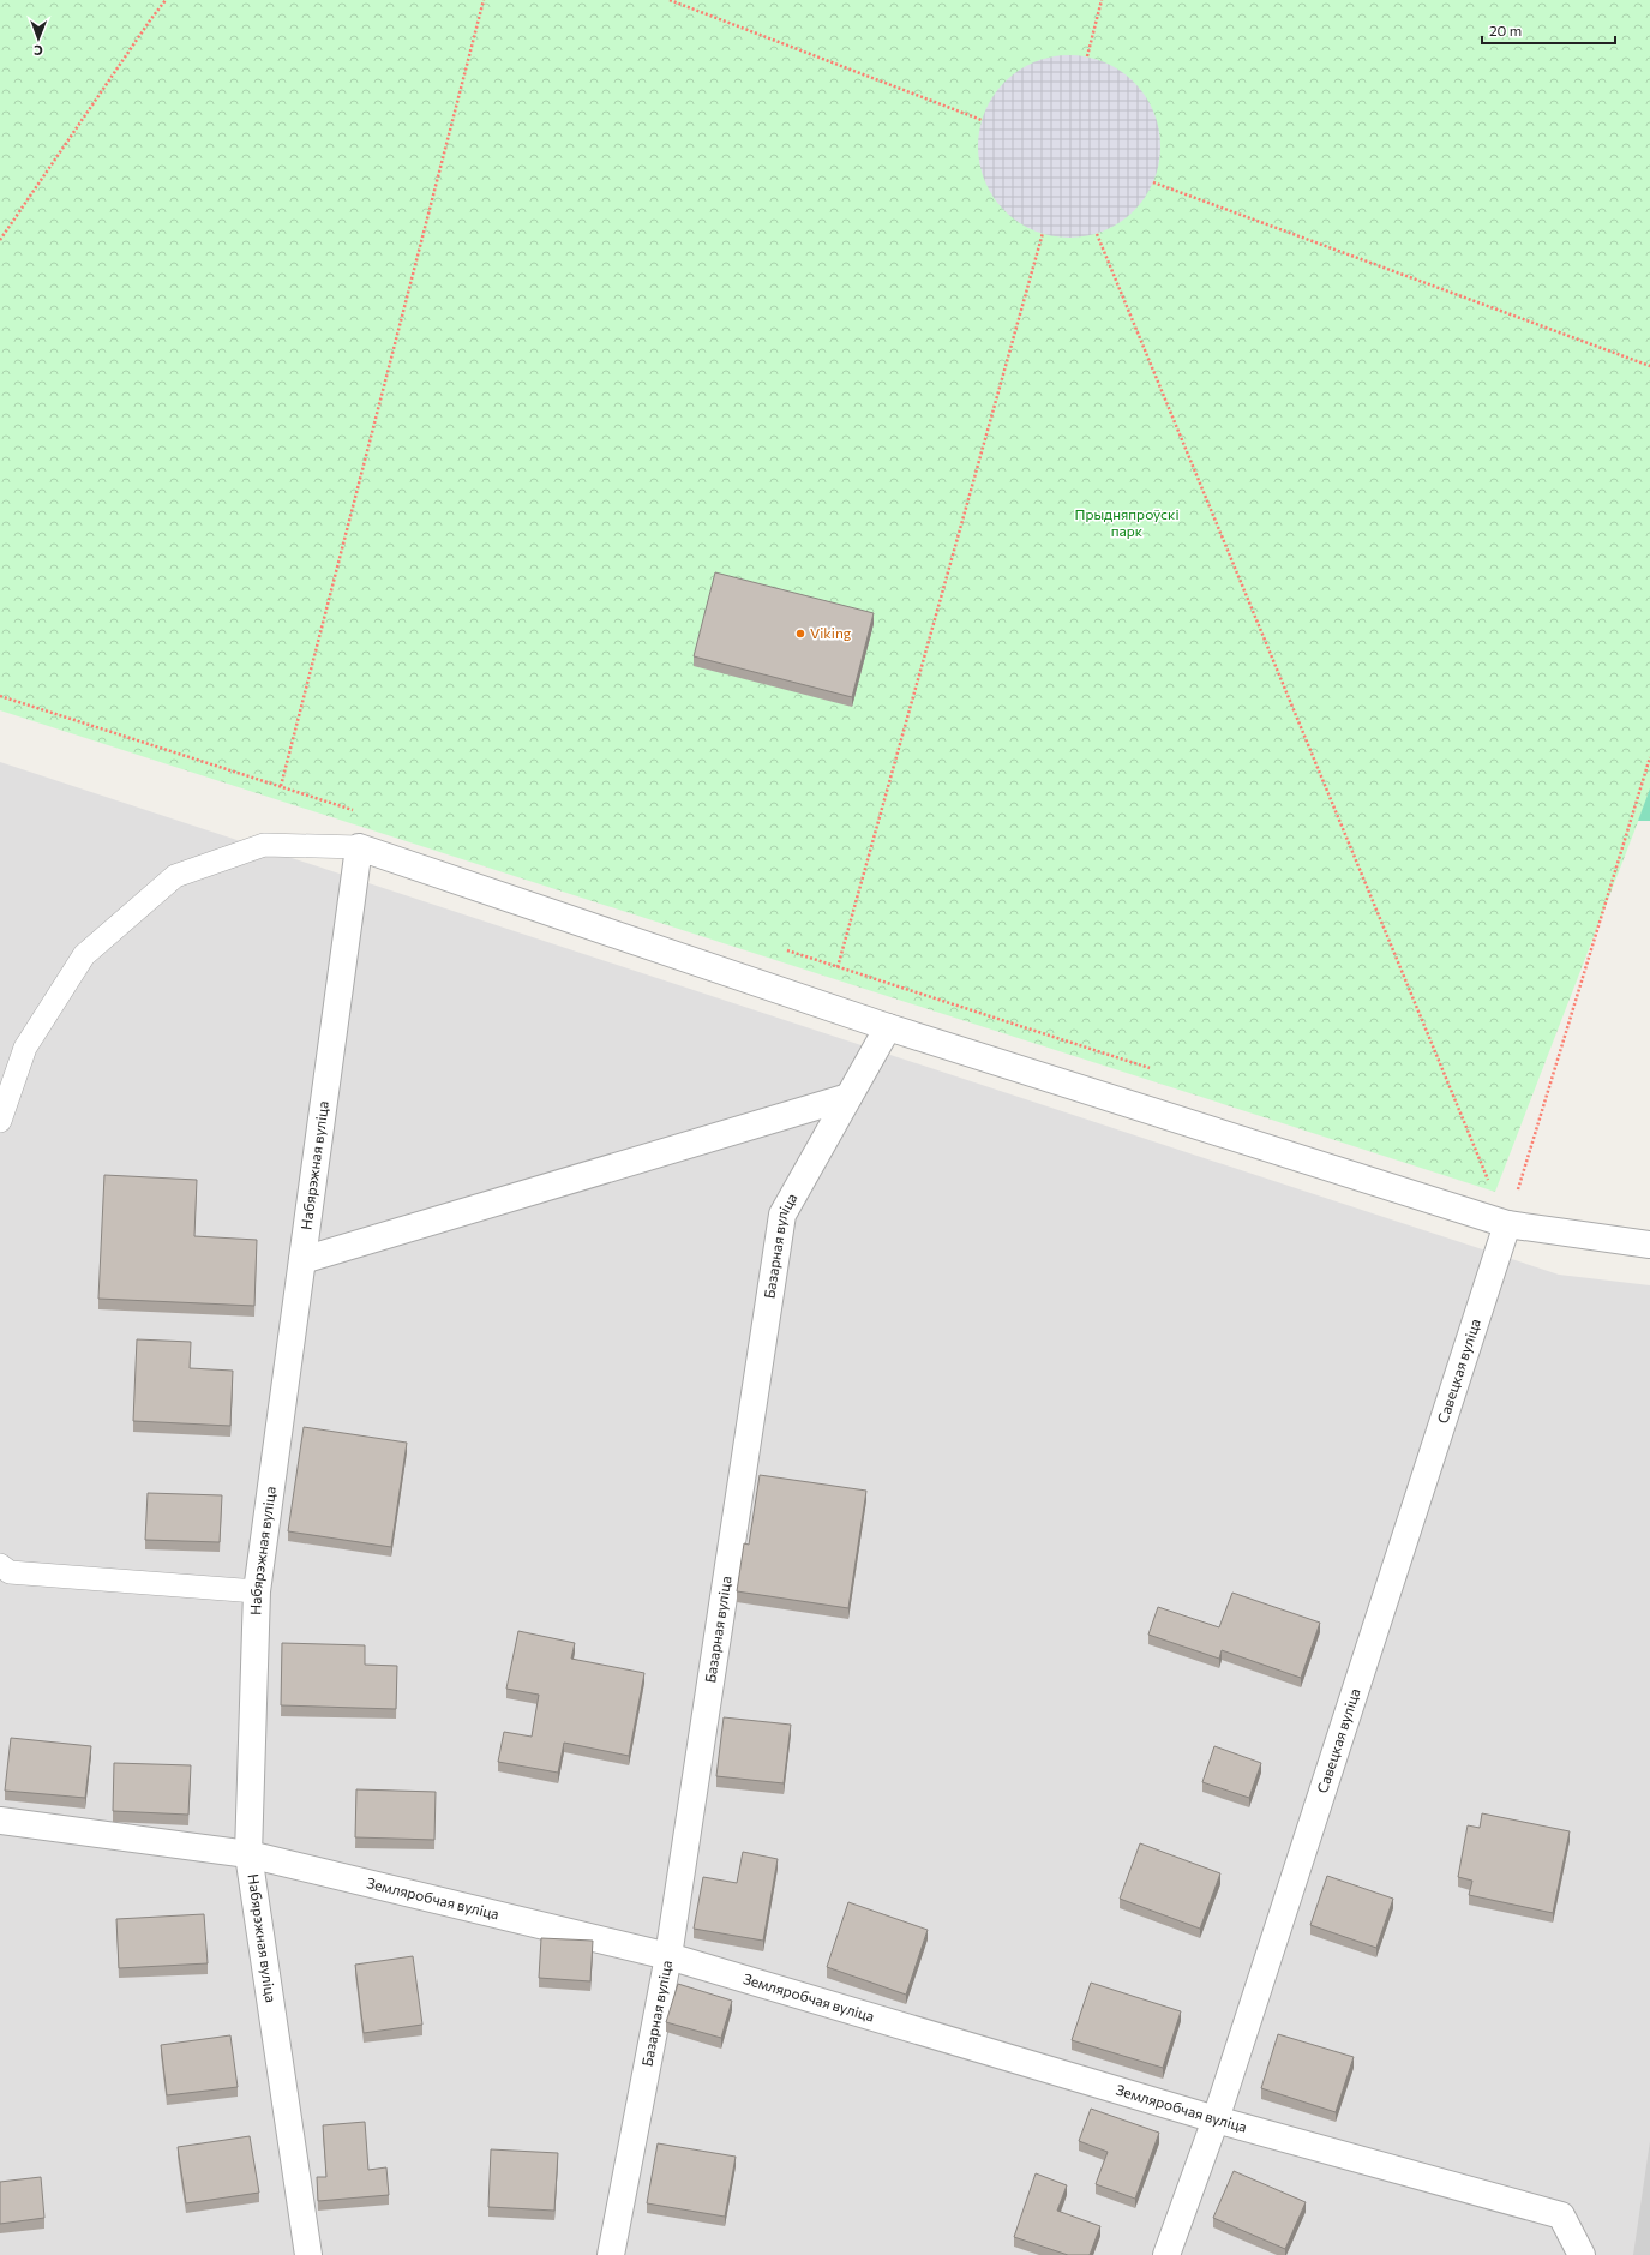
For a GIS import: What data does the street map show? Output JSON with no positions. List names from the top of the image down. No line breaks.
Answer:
{"streets":{"street":["Набярэжная вуліца","Базарная вуліца","Савецкая вуліца","Земляробчая вуліца"]},"crossings":[["Набярэжная вуліца","Земляробчая вуліца"],["Базарная вуліца","Земляробчая вуліца"],["Савецкая вуліца","Земляробчая вуліца"]],"parks":["Прыдняпроўскі парк"],"places":["Viking"],"scale_bar":"20 m","north":"bottom"}
